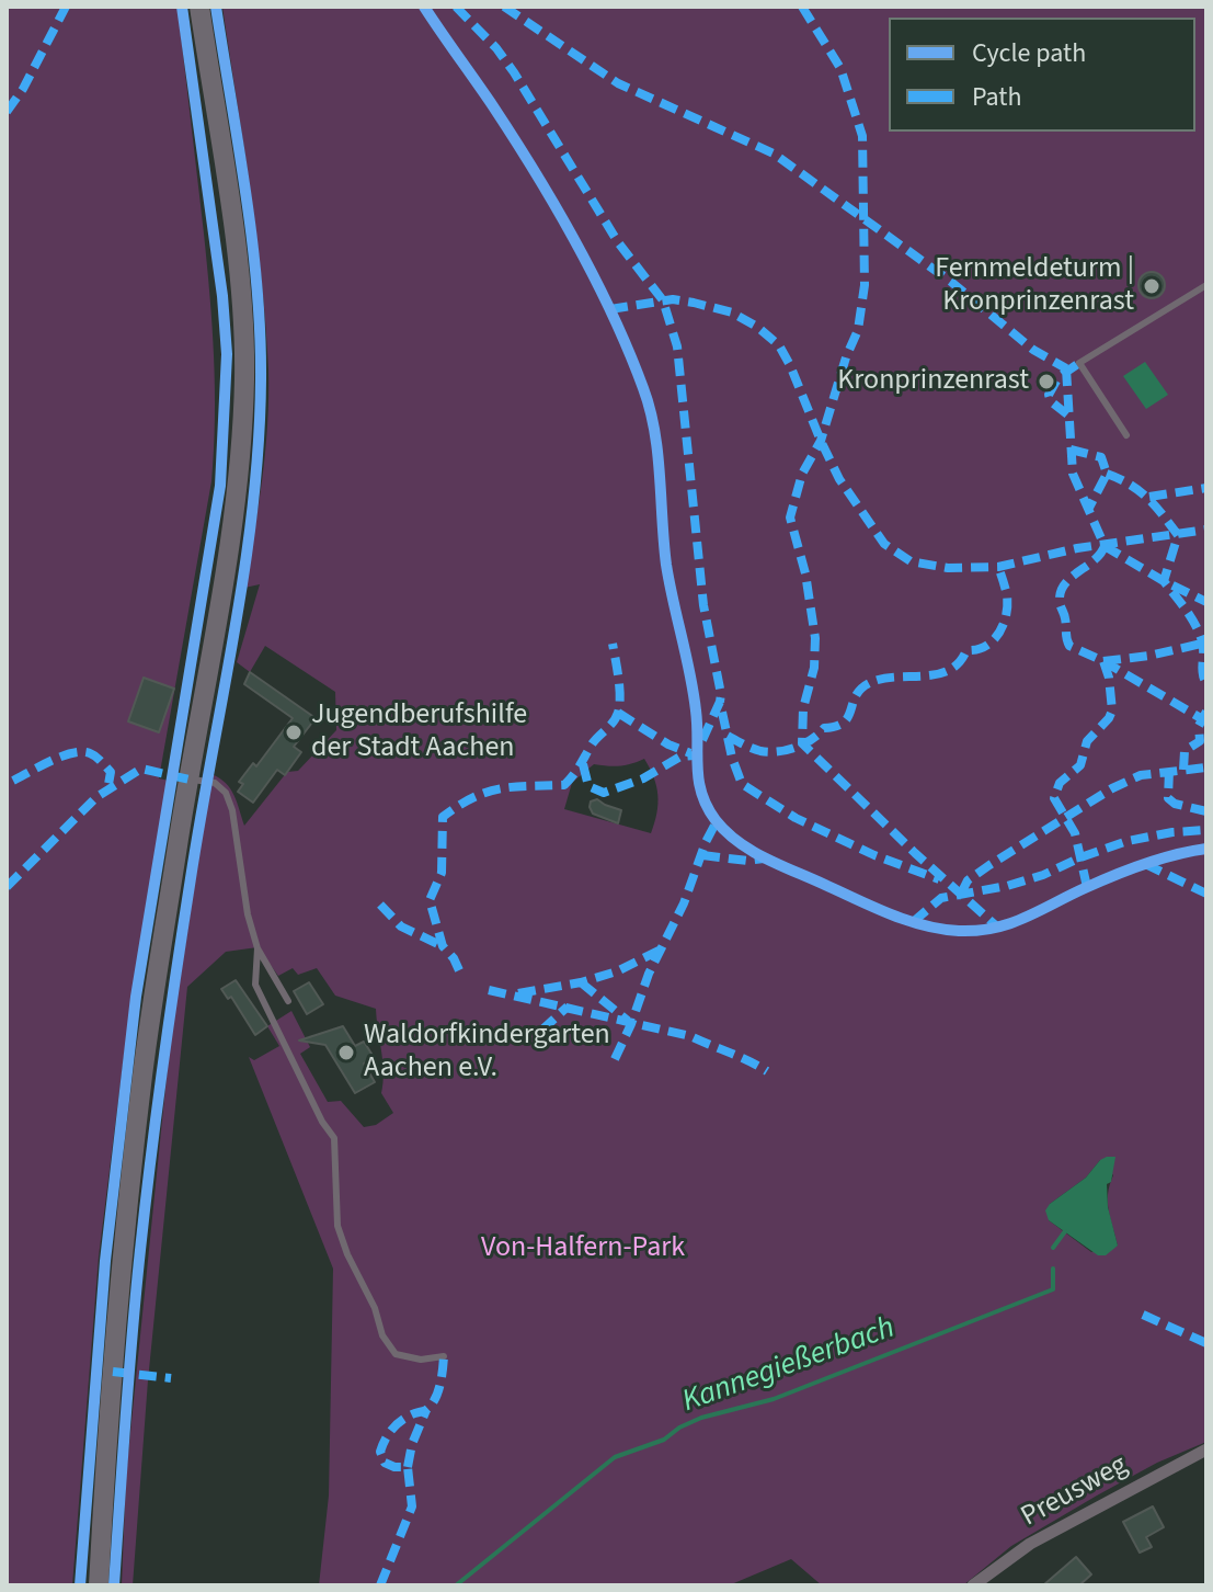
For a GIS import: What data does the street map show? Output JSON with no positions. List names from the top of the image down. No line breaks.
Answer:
{"streets":{"street":["Preusweg"]},"water":["Kannegießerbach"],"parks":["Von-Halfern-Park"],"places":["Fernmeldeturm | Kronprinzenrast","Kronprinzenrast","Jugendberufshilfe der Stadt Aachen","Waldorfkindergarten Aachen e.V."],"legend":["Cycle path","Path"]}
